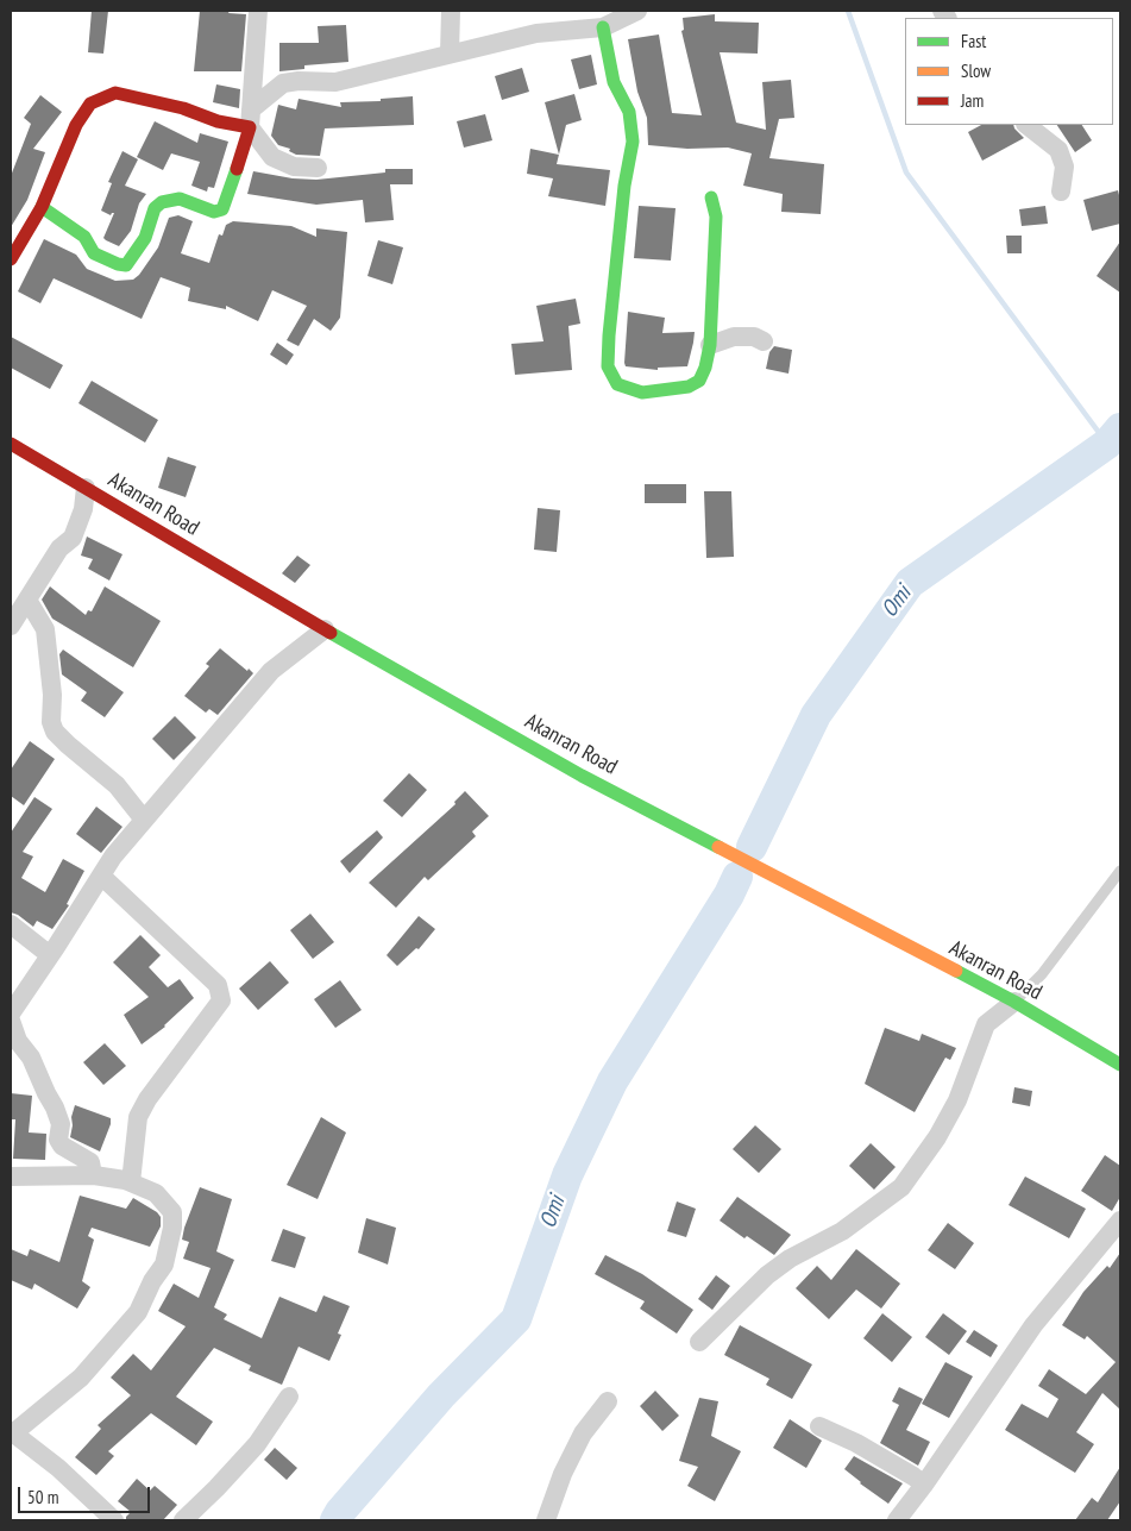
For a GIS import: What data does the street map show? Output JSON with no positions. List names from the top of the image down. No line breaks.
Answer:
{"streets":{"street":["Akanran Road"]},"water":["Omi"],"legend":["Fast","Slow","Jam"],"scale_bar":"50 m"}
